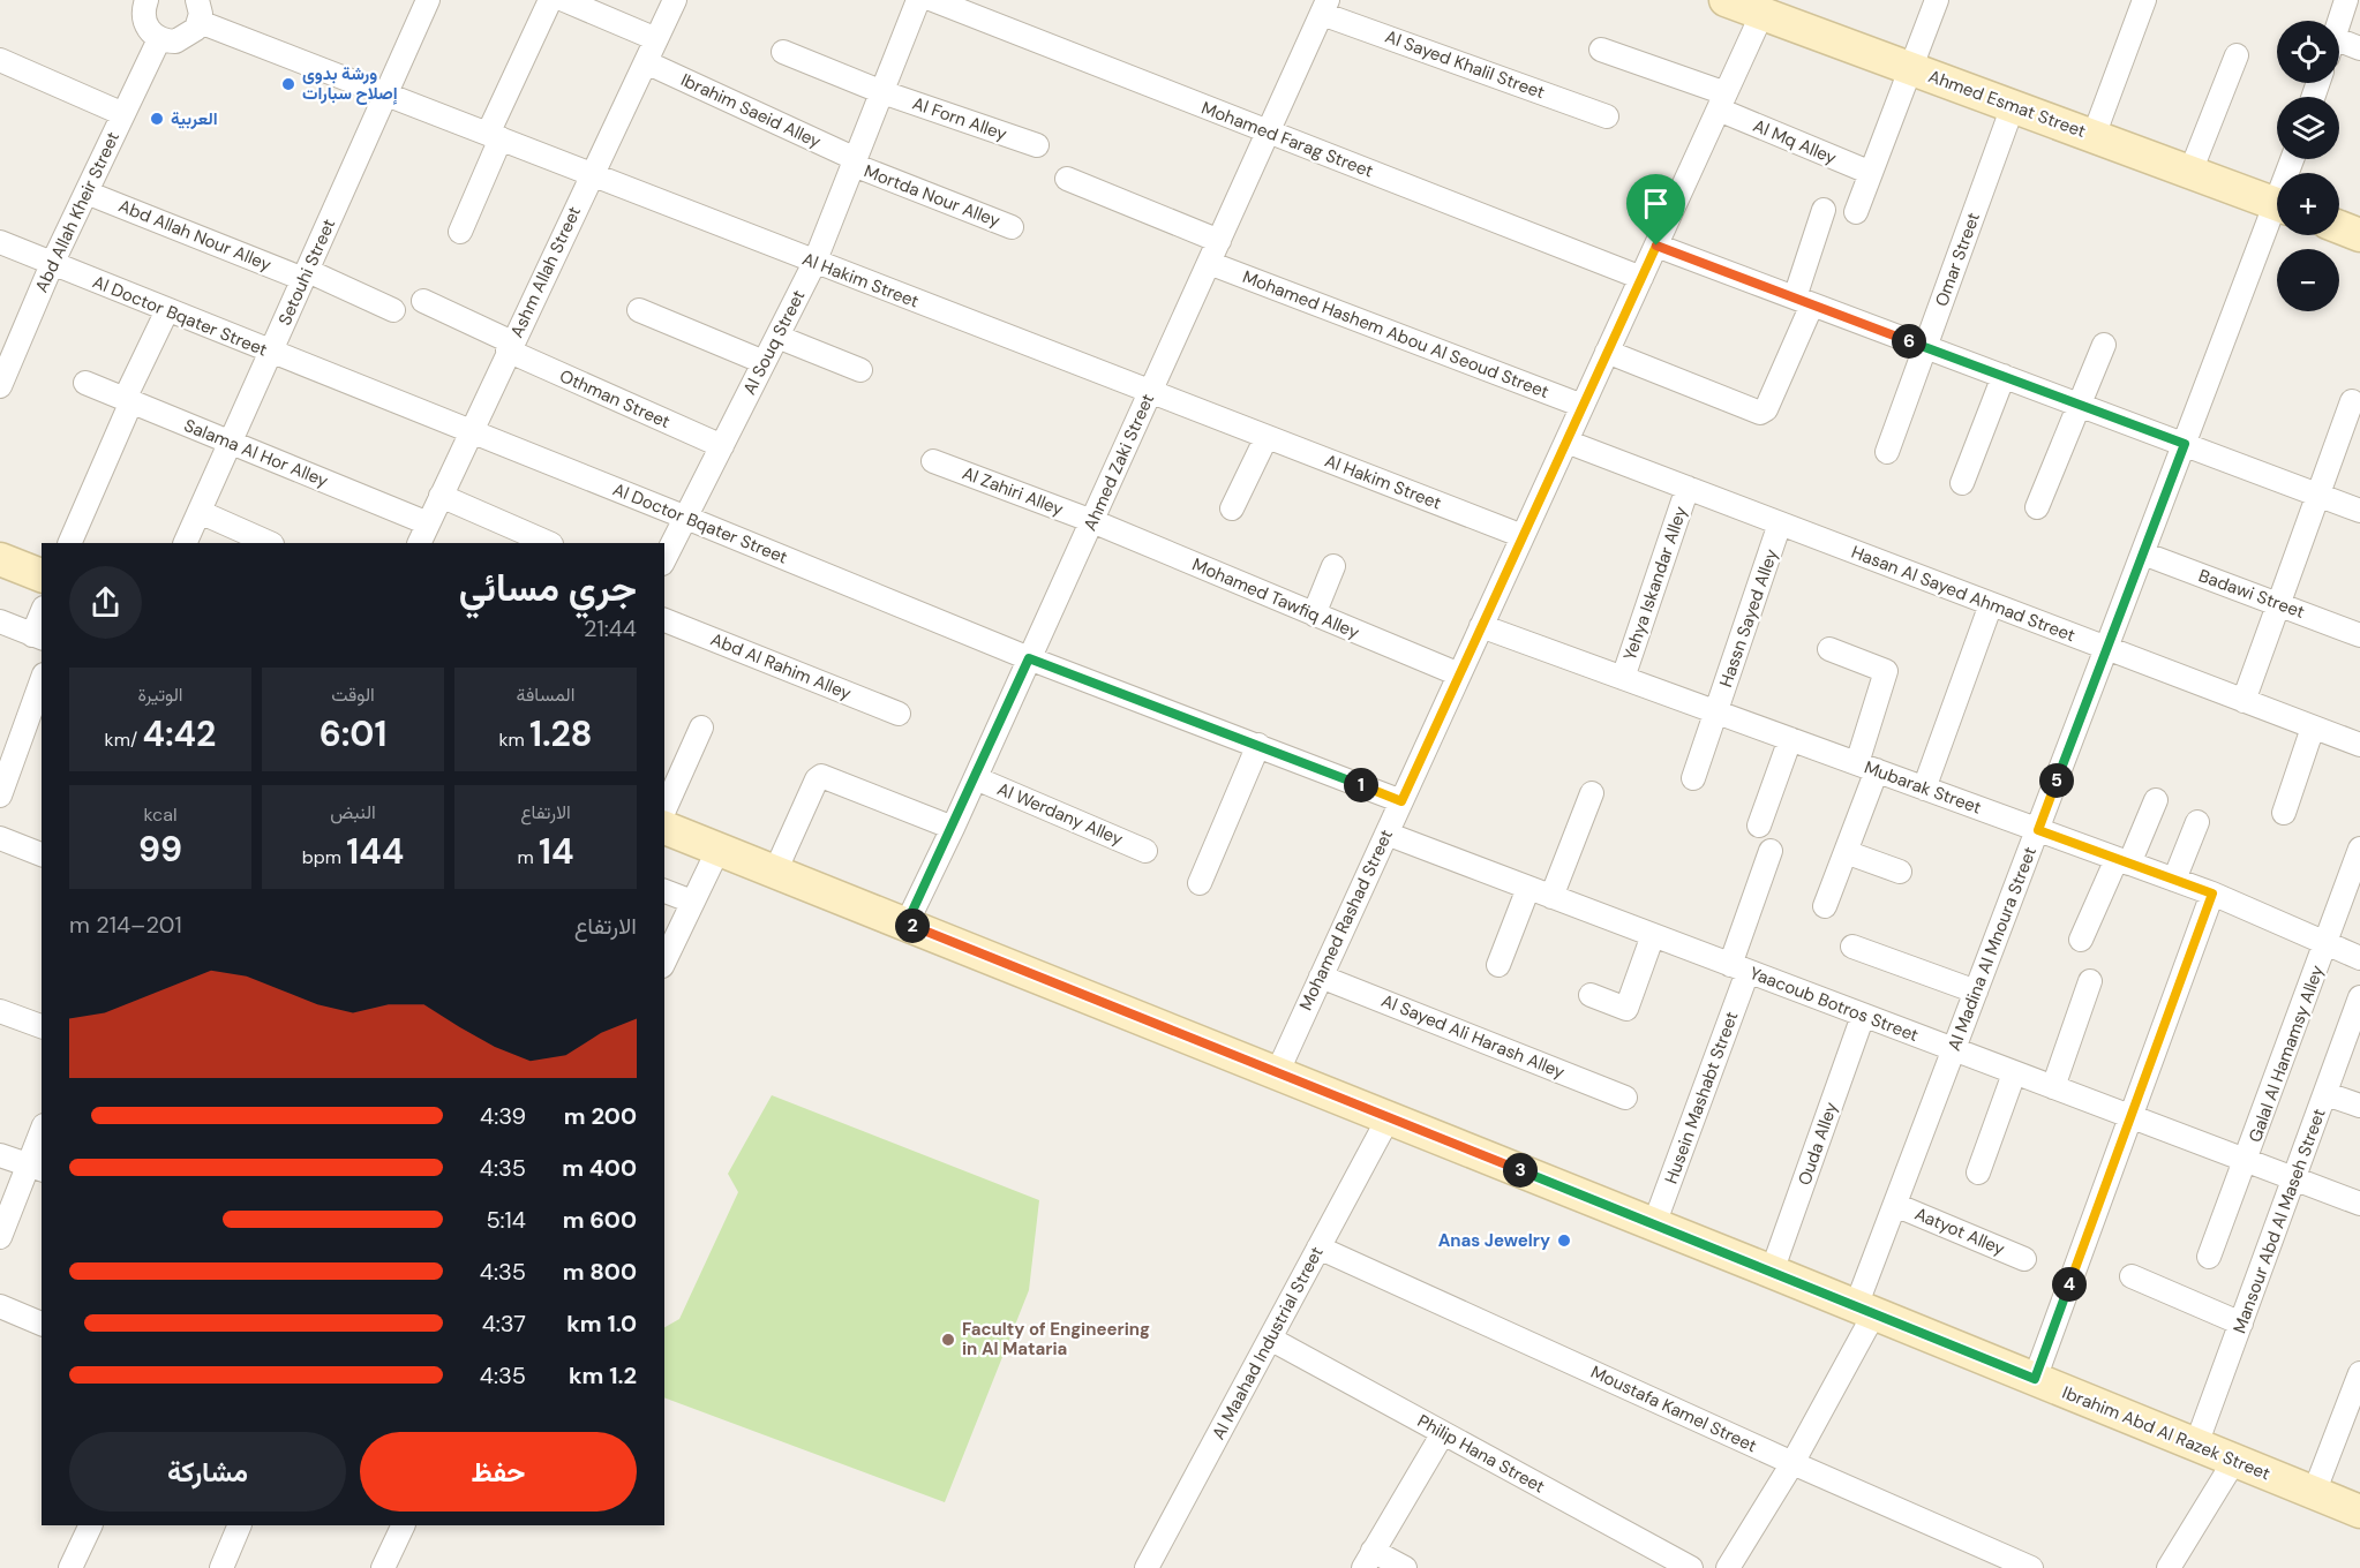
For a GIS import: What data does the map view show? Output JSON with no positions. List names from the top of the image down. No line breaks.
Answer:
{"streets":{"main road":["Ahmed Esmat Street","Ibrahim Abd Al Razek Street"],"street":["Al Sayed Khalil Street","Ibrahim Saeid Alley","Al Forn Alley","Mohamed Farag Street","Al Mq Alley","Mortda Nour Alley","Abd Allah Kheir Street","Abd Allah Nour Alley","Omar Street","Setouhi Street","Ashm Allah Street","Al Hakim Street","Al Doctor Bqater Street","Mohamed Hashem Abou Al Seoud Street","Al Souq Street","Othman Street","Salama Al Hor Alley","Ahmed Zaki Street","Al Zahiri Alley","Yehya Iskandar Alley","Hasan Al Sayed Ahmad Street","Badawi Street","Mohamed Tawfiq Alley","Hassn Sayed Alley","Abd Al Rahim Alley","Mubarak Street","Al Werdany Alley","Mohamed Rashad Street","Al Madina Al Mnoura Street","Yaacoub Botros Street","Al Sayed Ali Harash Alley","Galal Al Hamamsy Alley","Husein Mashabt Street","Ouda Alley","Mansour Abd Al Maseh Street","Aatyot Alley","Al Maahad Industrial Street","Moustafa Kamel Street","Philip Hana Street"]},"crossings":[["Al Sayed Khalil Street","Ahmed Zaki Street"],["Ahmed Esmat Street","Omar Street"],["Ahmed Esmat Street","Mohamed Rashad Street"],["Ibrahim Saeid Alley","Mortda Nour Alley"],["Ibrahim Saeid Alley","Ashm Allah Street"],["Ibrahim Saeid Alley","Al Souq Street"],["Al Forn Alley","Al Souq Street"],["Mohamed Farag Street","Ahmed Zaki Street"],["Mohamed Farag Street","Mohamed Rashad Street"],["Al Mq Alley","Mohamed Rashad Street"],["Mortda Nour Alley","Al Souq Street"],["Abd Allah Kheir Street","Abd Allah Nour Alley"],["Abd Allah Kheir Street","Al Doctor Bqater Street"],["Abd Allah Nour Alley","Setouhi Street"],["Setouhi Street","Al Hakim Street"],["Setouhi Street","Al Doctor Bqater Street"],["Setouhi Street","Salama Al Hor Alley"],["Ashm Allah Street","Al Hakim Street"],["Ashm Allah Street","Al Doctor Bqater Street"],["Ashm Allah Street","Othman Street"],["Ashm Allah Street","Salama Al Hor Alley"],["Al Hakim Street","Al Souq Street"],["Al Hakim Street","Ahmed Zaki Street"],["Al Hakim Street","Mohamed Rashad Street"],["Al Doctor Bqater Street","Al Souq Street"],["Al Doctor Bqater Street","Ahmed Zaki Street"],["Al Doctor Bqater Street","Mohamed Rashad Street"],["Mohamed Hashem Abou Al Seoud Street","Ahmed Zaki Street"],["Mohamed Hashem Abou Al Seoud Street","Mohamed Rashad Street"],["Al Souq Street","Othman Street"],["Ahmed Zaki Street","Al Zahiri Alley"],["Ahmed Zaki Street","Mohamed Tawfiq Alley"],["Ahmed Zaki Street","Al Werdany Alley"],["Ahmed Zaki Street","Ibrahim Abd Al Razek Street"],["Al Zahiri Alley","Mohamed Tawfiq Alley"],["Yehya Iskandar Alley","Hasan Al Sayed Ahmad Street"],["Yehya Iskandar Alley","Mubarak Street"],["Hasan Al Sayed Ahmad Street","Hassn Sayed Alley"],["Hasan Al Sayed Ahmad Street","Mohamed Rashad Street"],["Hasan Al Sayed Ahmad Street","Al Madina Al Mnoura Street"],["Badawi Street","Al Madina Al Mnoura Street"],["Mohamed Tawfiq Alley","Mohamed Rashad Street"],["Hassn Sayed Alley","Mubarak Street"],["Mubarak Street","Mohamed Rashad Street"],["Mubarak Street","Al Madina Al Mnoura Street"],["Mubarak Street","Galal Al Hamamsy Alley"],["Mohamed Rashad Street","Yaacoub Botros Street"],["Mohamed Rashad Street","Al Sayed Ali Harash Alley"],["Mohamed Rashad Street","Ibrahim Abd Al Razek Street"],["Al Madina Al Mnoura Street","Yaacoub Botros Street"],["Al Madina Al Mnoura Street","Aatyot Alley"],["Al Madina Al Mnoura Street","Moustafa Kamel Street"],["Al Madina Al Mnoura Street","Ibrahim Abd Al Razek Street"],["Yaacoub Botros Street","Galal Al Hamamsy Alley"],["Yaacoub Botros Street","Husein Mashabt Street"],["Yaacoub Botros Street","Ouda Alley"],["Yaacoub Botros Street","Mansour Abd Al Maseh Street"],["Husein Mashabt Street","Ibrahim Abd Al Razek Street"],["Ouda Alley","Ibrahim Abd Al Razek Street"],["Mansour Abd Al Maseh Street","Ibrahim Abd Al Razek Street"],["Al Maahad Industrial Street","Moustafa Kamel Street"],["Al Maahad Industrial Street","Ibrahim Abd Al Razek Street"],["Al Maahad Industrial Street","Philip Hana Street"]],"places":["ورشة بدوى إصلاح سبارات","العربية","Anas Jewelry","Faculty of Engineering in Al Mataria"],"page":{"map_buttons":["+","−"],"pins":["6","5","1","2","3","4"],"heading":["جري مسائي","21:44"],"stats":[["المسافة","1.28 km"],["الوقت","6:01"],["الوتيرة","4:42 /km"],["الارتفاع","14 m"],["النبض","144 bpm"],["kcal","99"]],"chart":["الارتفاع","201–214 m"],"list":[{"name":"200 m","note":"4:39"},{"name":"400 m","note":"4:35"},{"name":"600 m","note":"5:14"},{"name":"800 m","note":"4:35"},{"name":"1.0 km","note":"4:37"},{"name":"1.2 km","note":"4:35"}],"buttons":["حفظ","مشاركة"]}}
